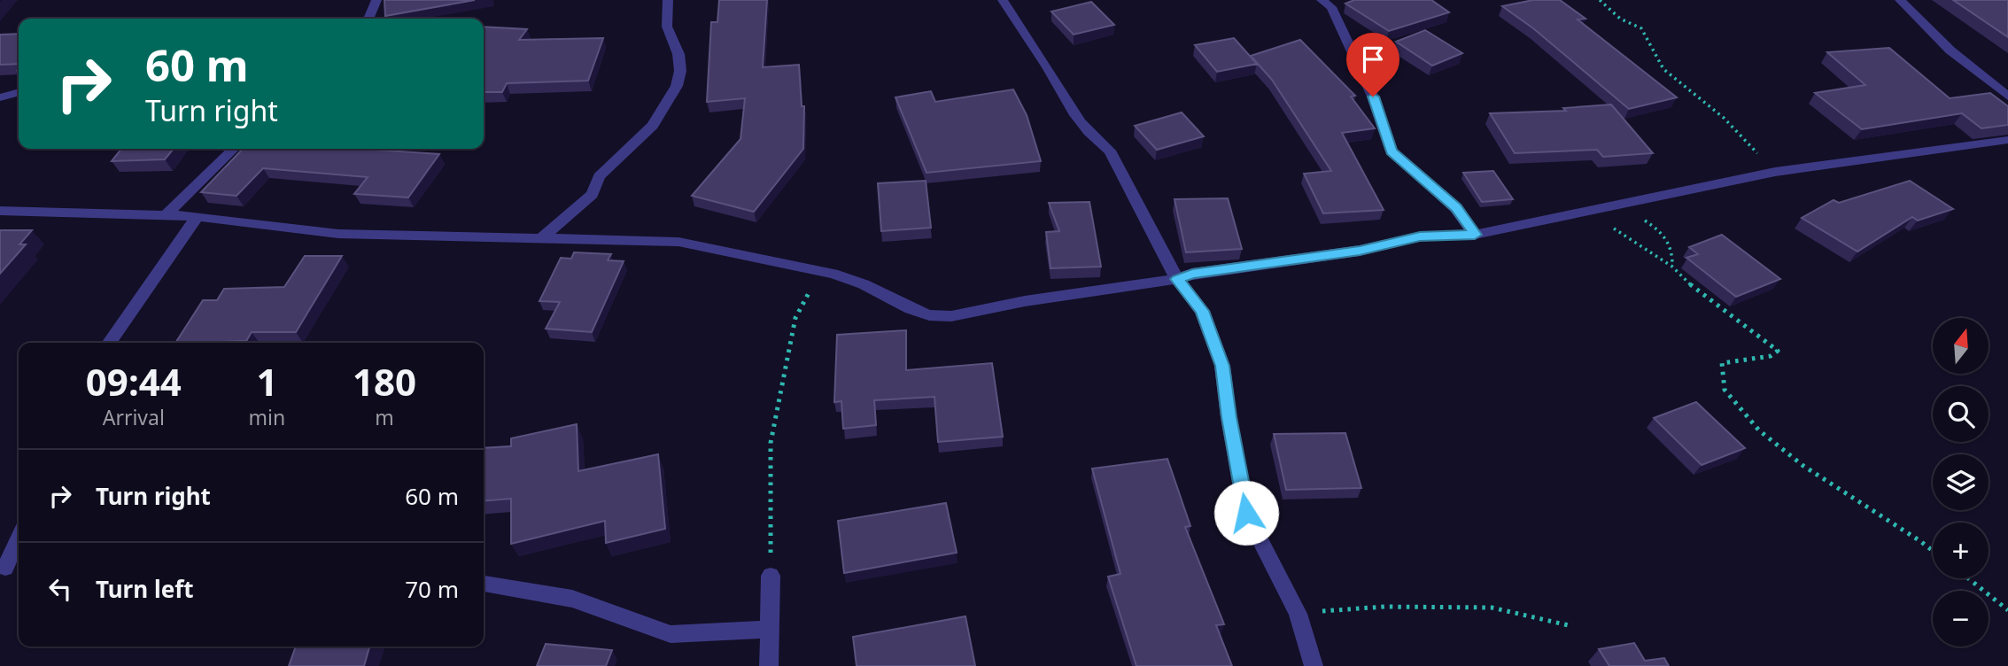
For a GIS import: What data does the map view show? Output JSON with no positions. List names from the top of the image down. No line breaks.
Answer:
{"north":"top","page":{"turn":["60 m","Turn right"],"map_buttons":["+","−"],"eta":["09:44","Arrival","1","min","180","m"],"list":[{"name":"Turn right","value":"60 m"},{"name":"Turn left","value":"70 m"}]}}
